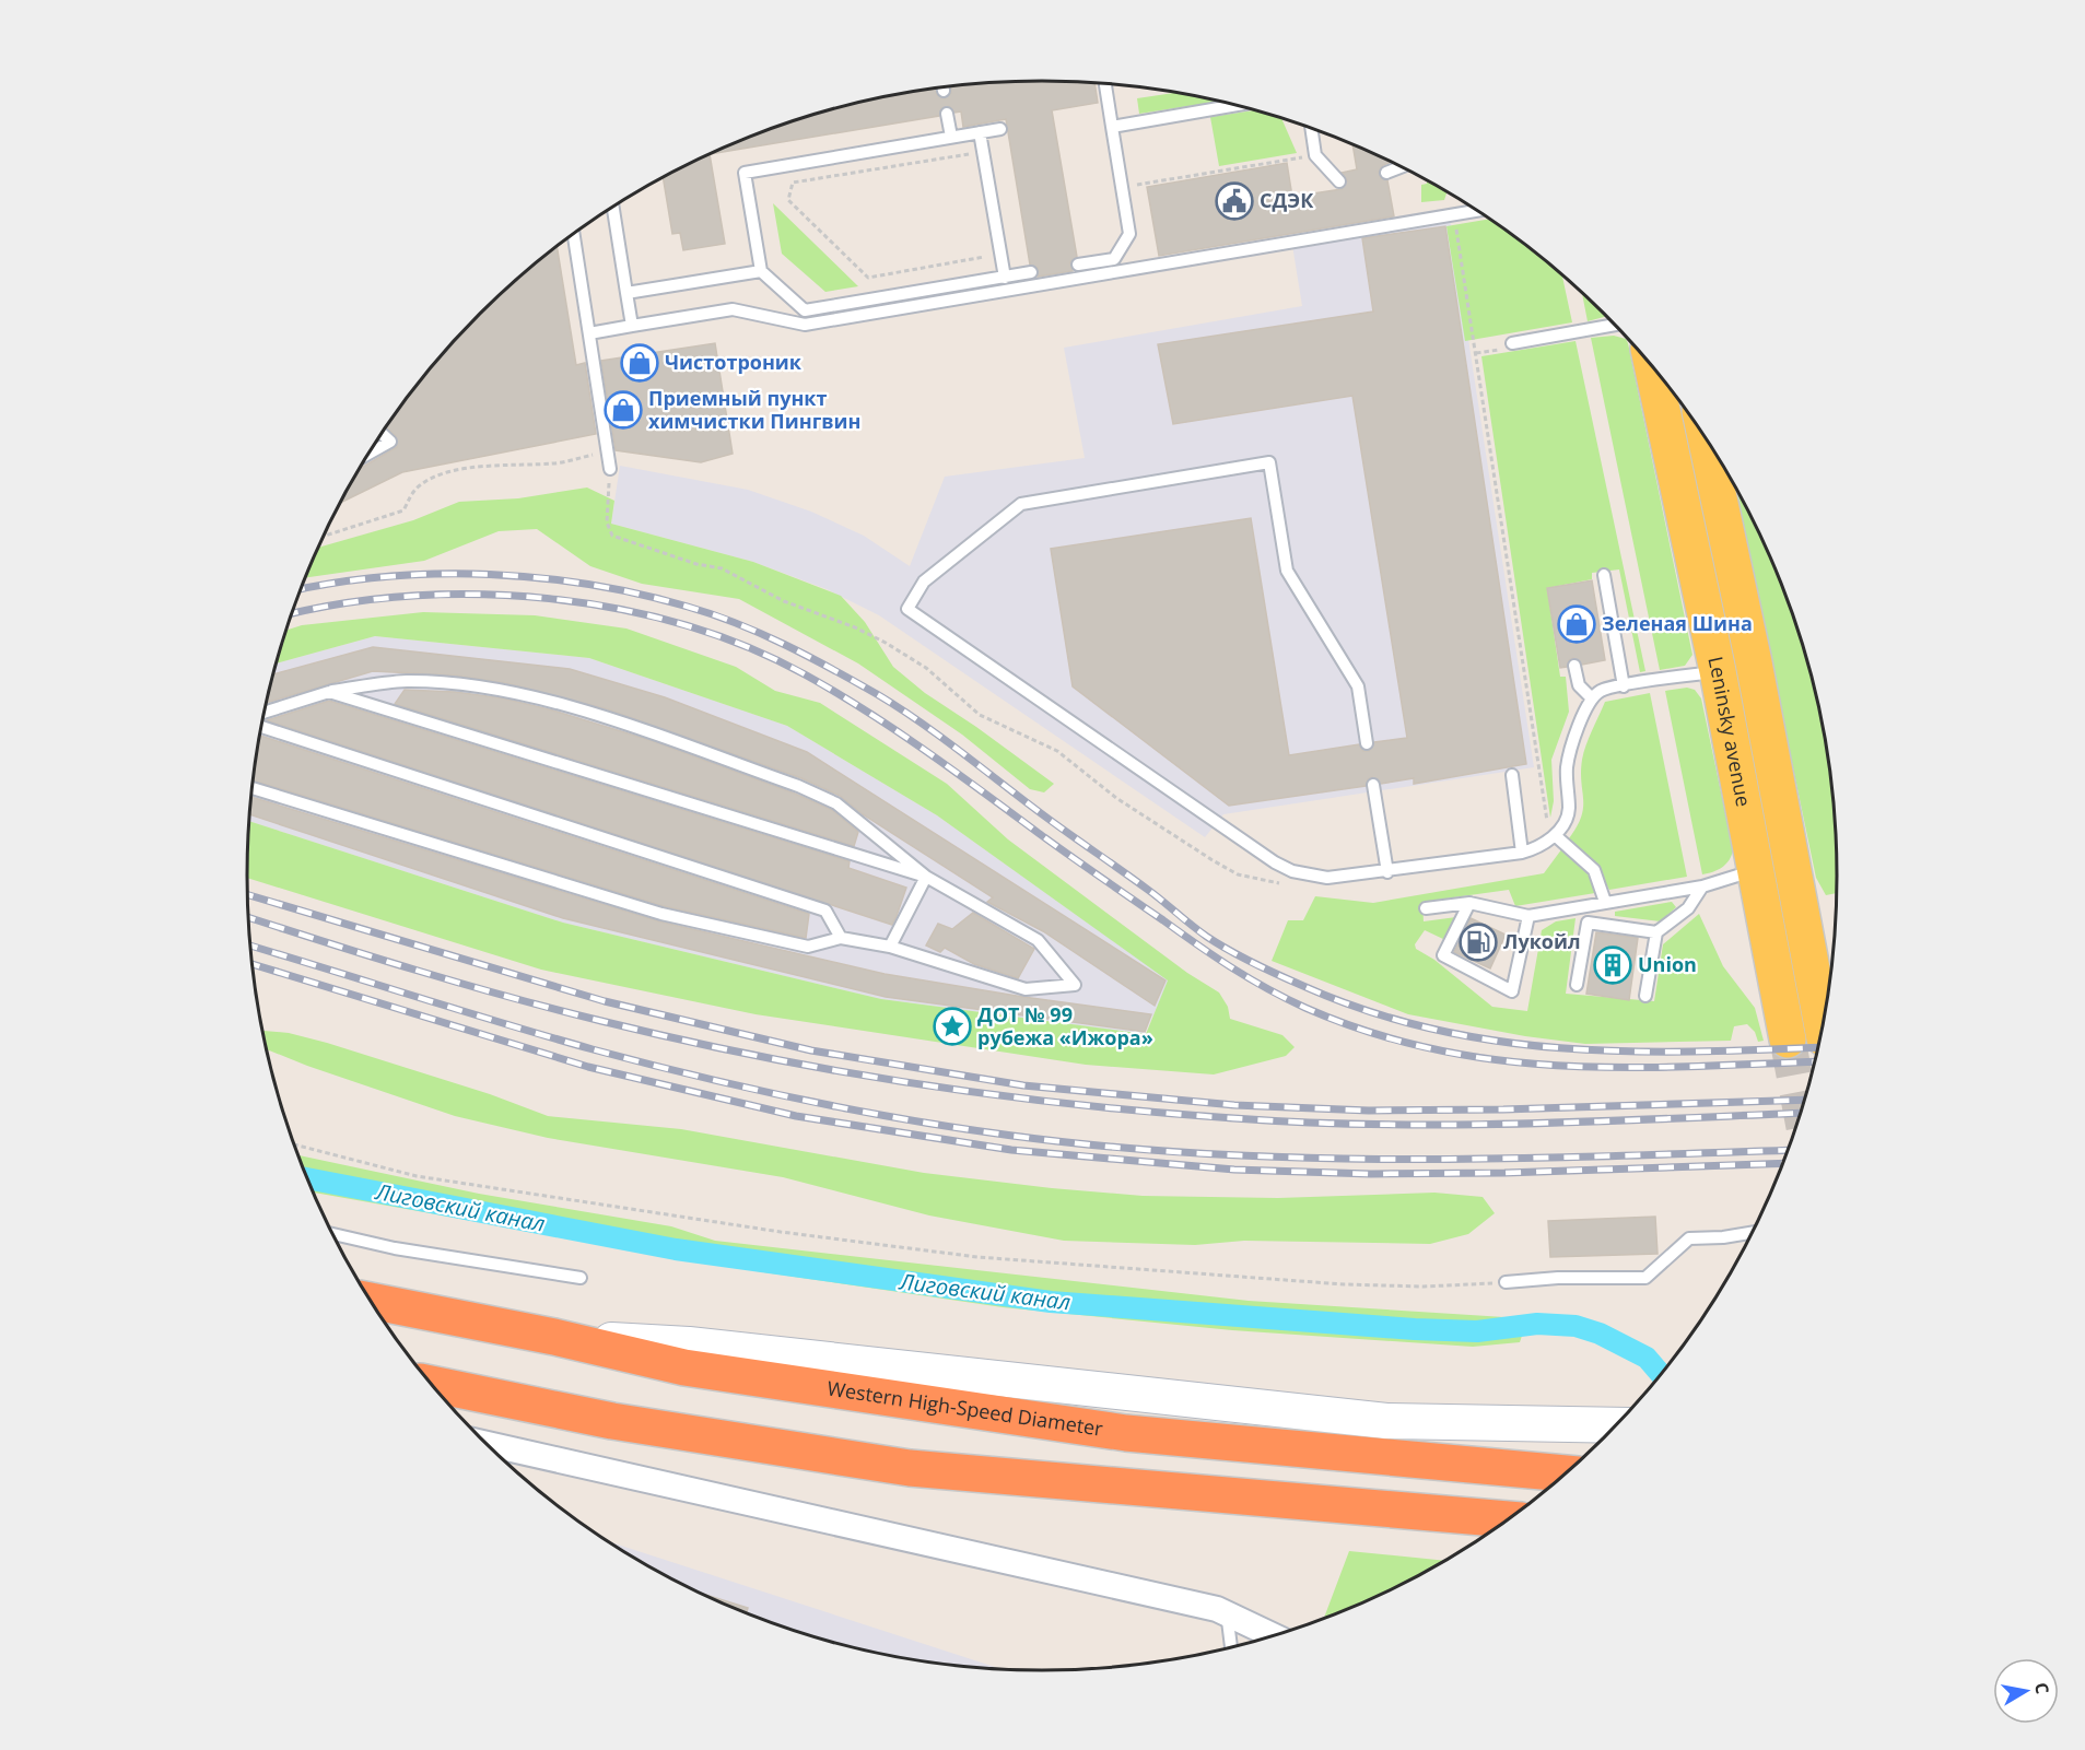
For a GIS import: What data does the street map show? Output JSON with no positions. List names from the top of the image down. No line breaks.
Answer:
{"streets":{"highway":["Western High-Speed Diameter"],"main road":["Leninsky avenue"]},"water":["Лиговский канал"],"places":{"public building":["СДЭК"],"shop":["Чистотроник","Приемный пункт химчистки Пингвин","Зеленая Шина"],"fuel station":["Лукойл"],"building":["Union"],"place":["ДОТ № 99 рубежа «Ижора»"]},"north":"right"}
